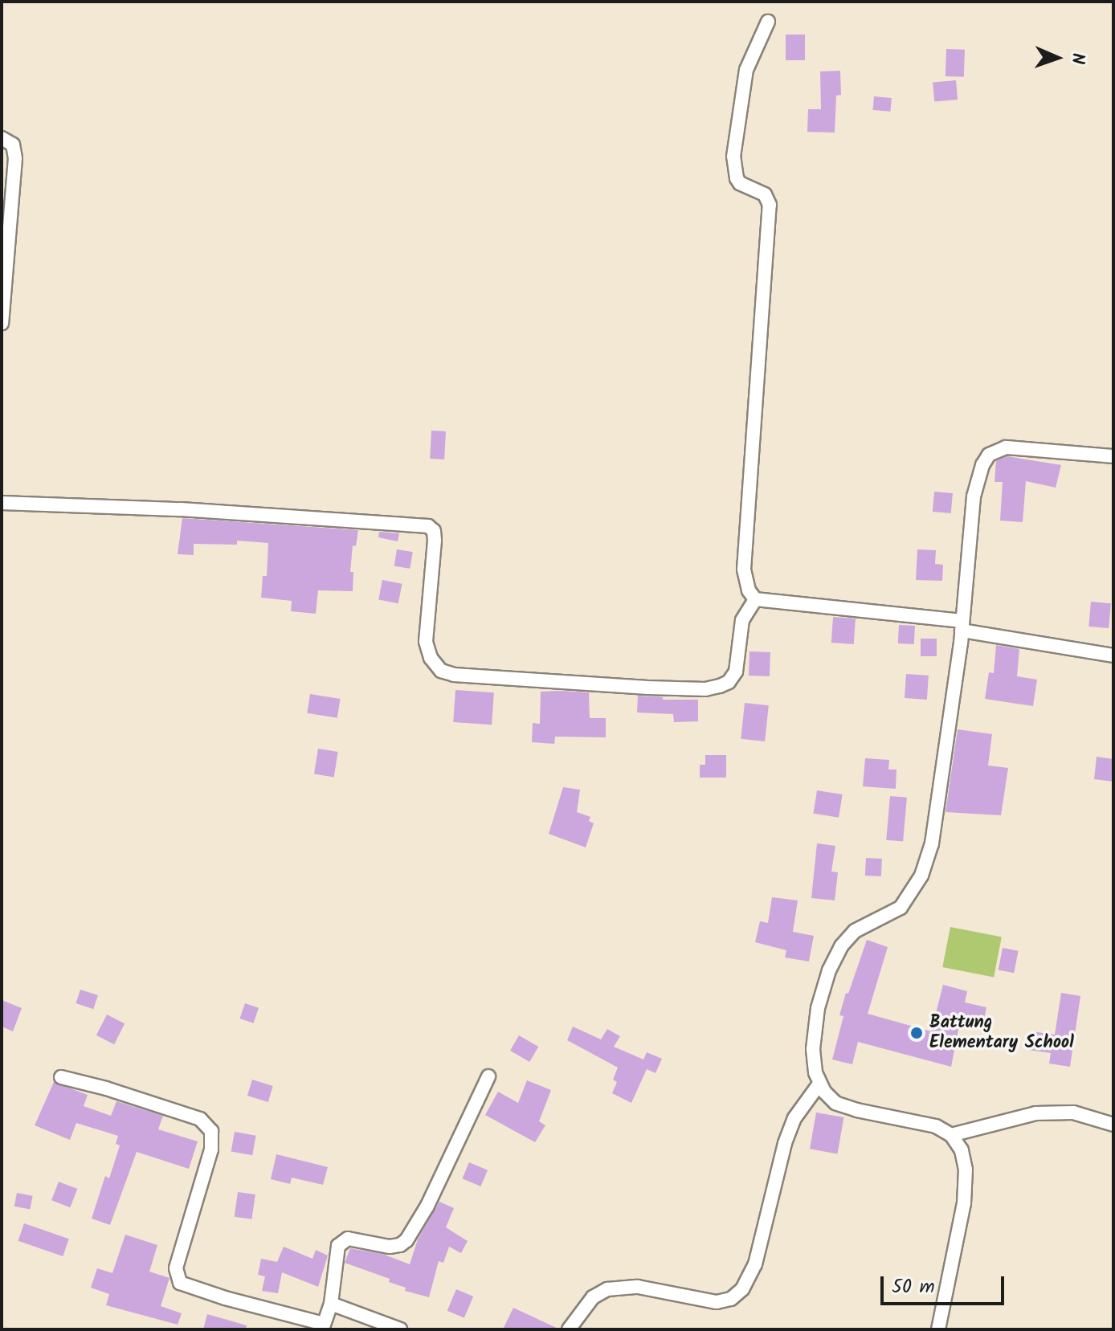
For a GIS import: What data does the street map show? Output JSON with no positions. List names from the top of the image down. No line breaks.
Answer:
{"places":["Battung Elementary School"],"scale_bar":"50 m","north":"right"}
